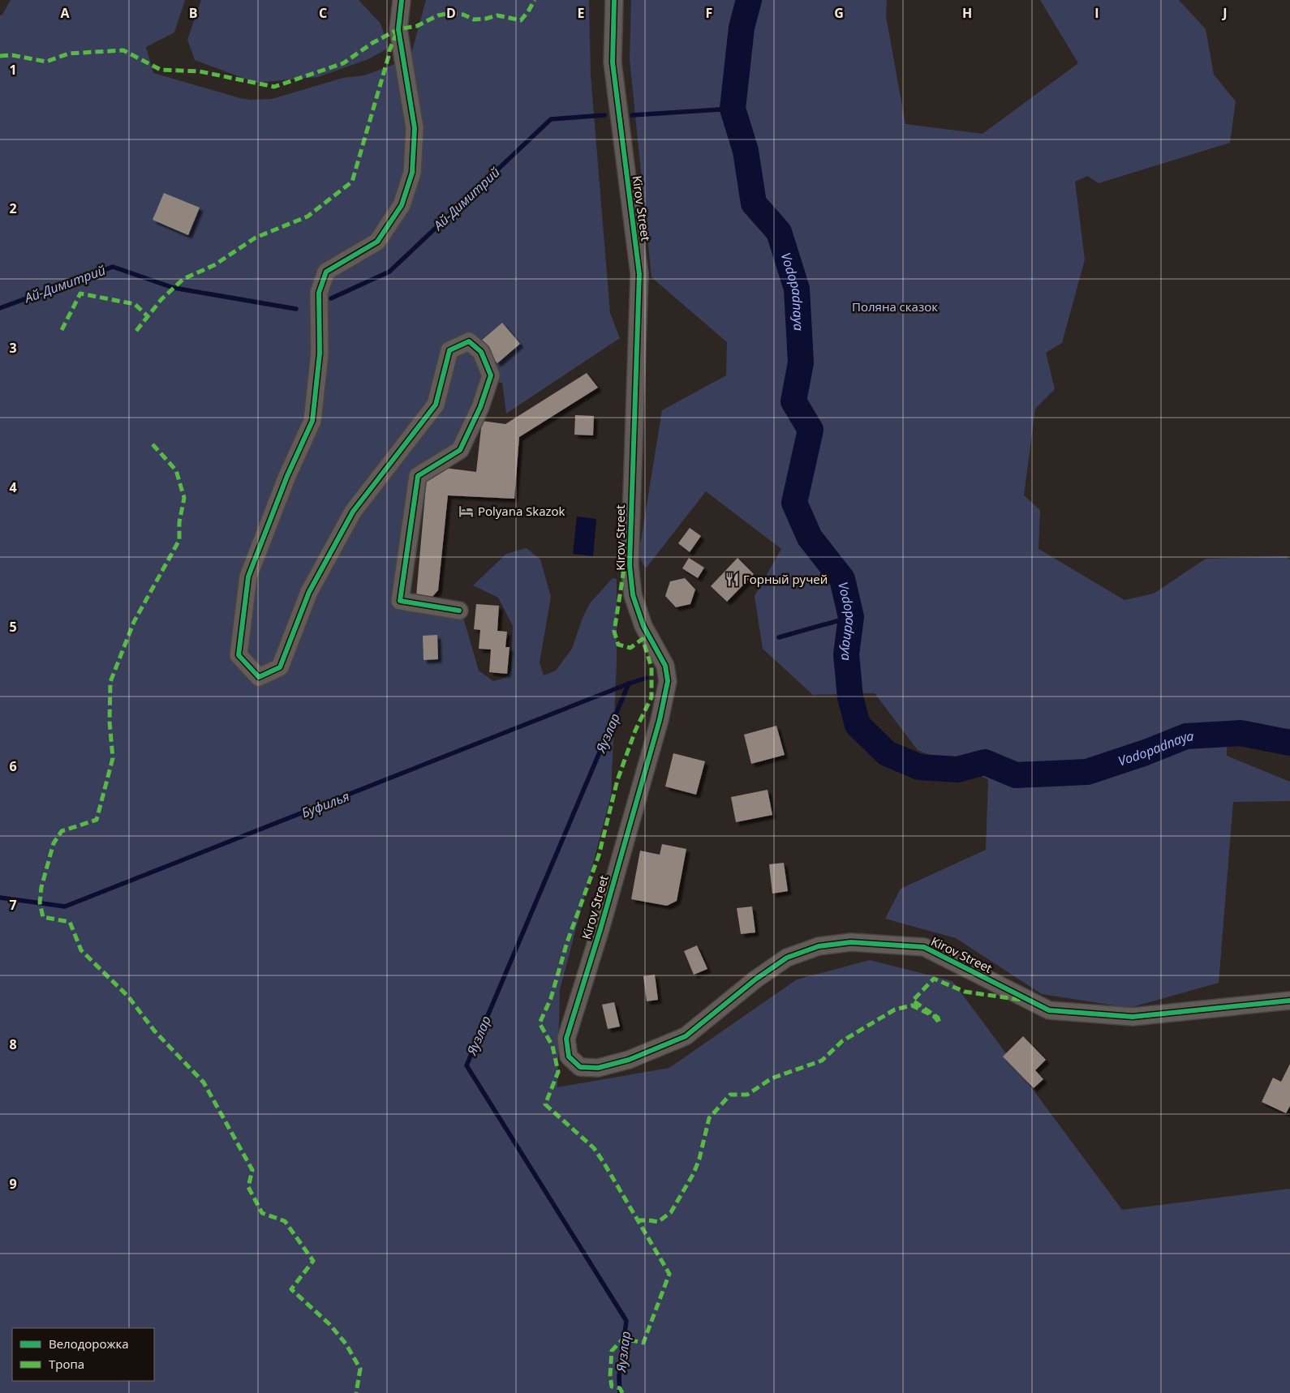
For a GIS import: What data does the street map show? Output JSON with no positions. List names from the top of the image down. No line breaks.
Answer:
{"streets":{"street":["Kirov Street"]},"water":["Ай-Димитрий","Vodopadnaya","Яузлар","Буфилья"],"parks":["Поляна сказок"],"places":{"hotel":["Polyana Skazok"],"restaurant":["Горный ручей"]},"legend":["Велодорожка","Тропа"],"grid":{"columns":["A","B","C","D","E","F","G","H","I","J"],"rows":["1","2","3","4","5","6","7","8","9"]}}
